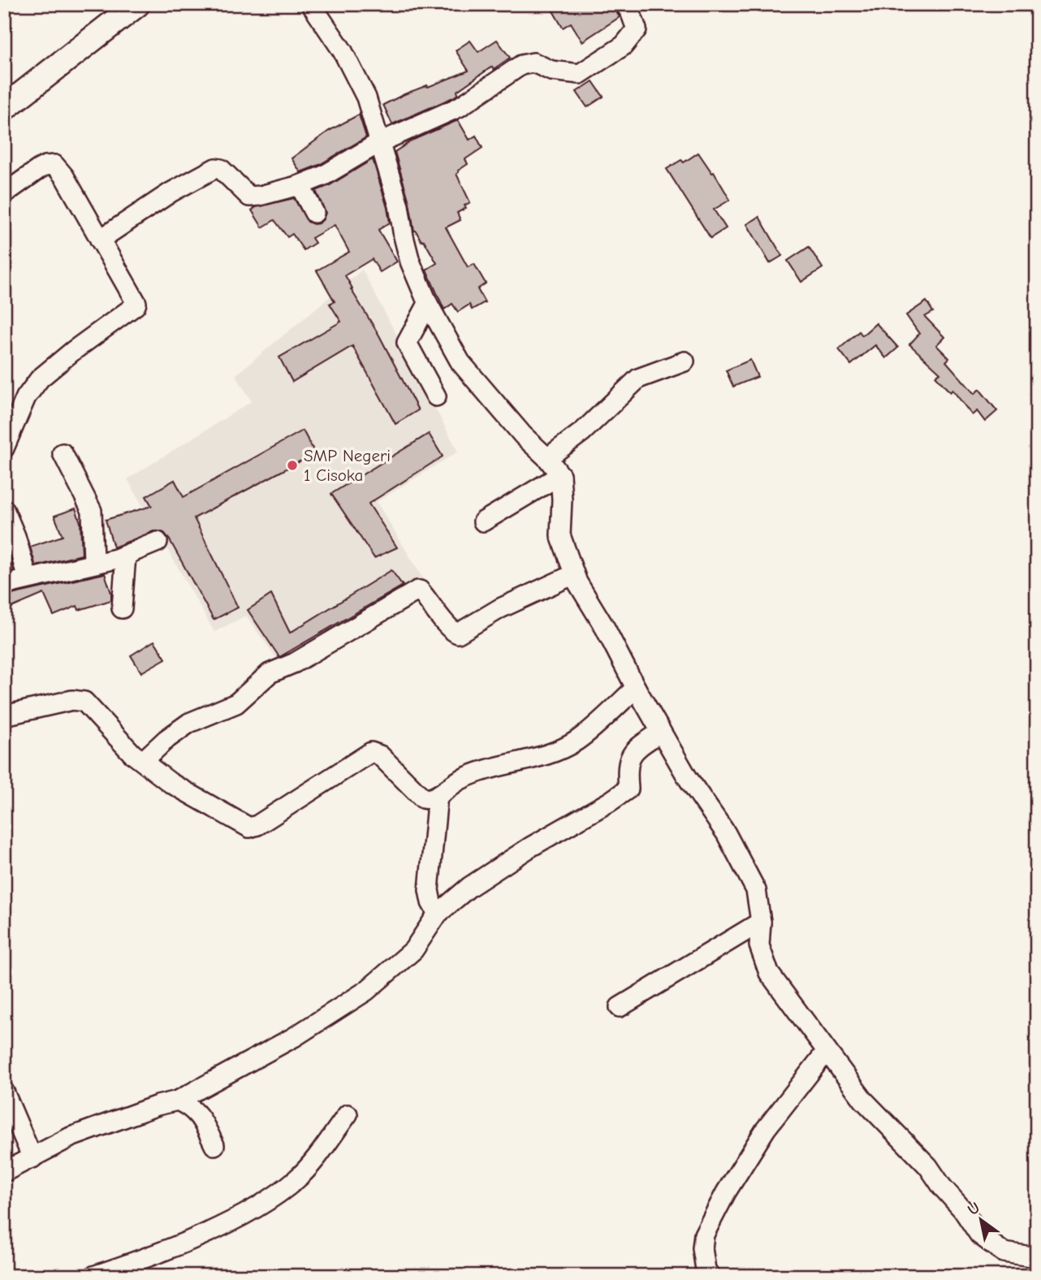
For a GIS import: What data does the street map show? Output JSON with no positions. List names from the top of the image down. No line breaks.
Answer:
{"places":["SMP Negeri 1 Cisoka"],"north":"top left"}
